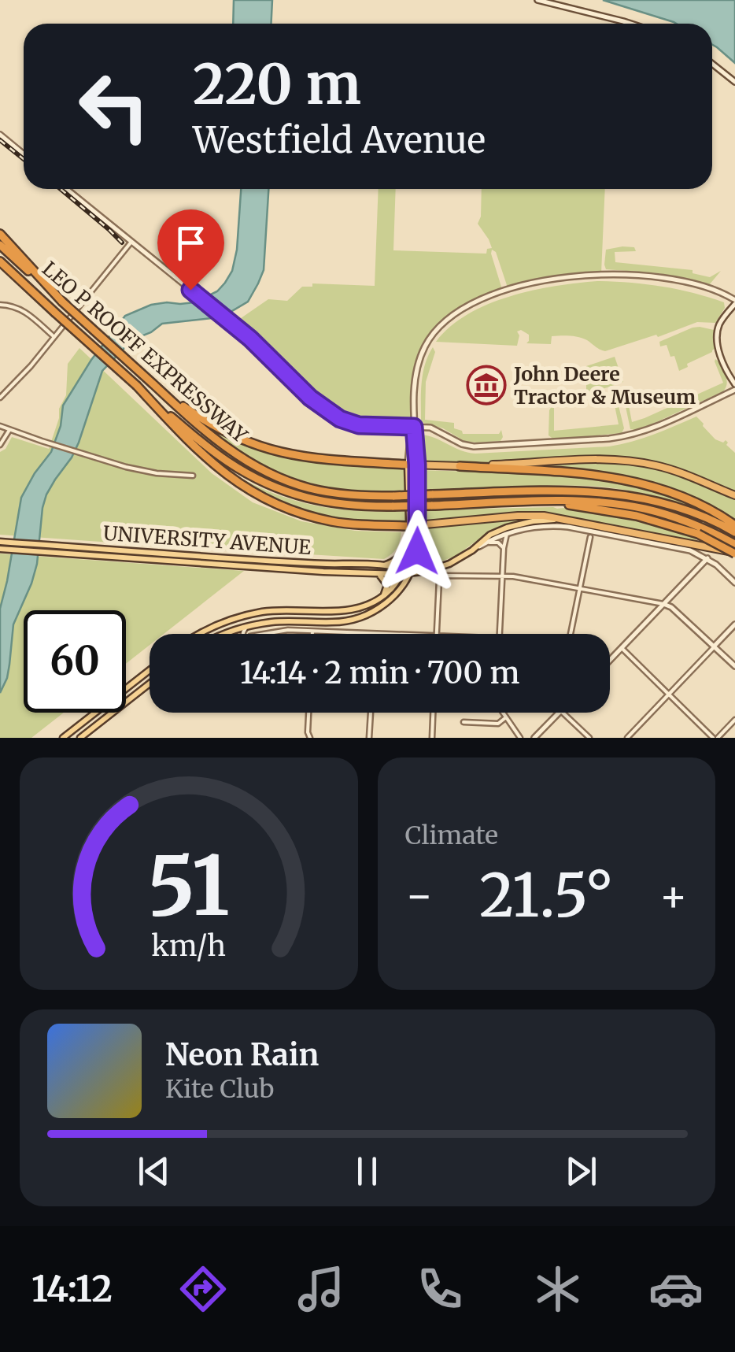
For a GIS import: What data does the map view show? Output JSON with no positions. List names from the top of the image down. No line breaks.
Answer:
{"streets":{"highway":["LEO P ROOFF EXPRESSWAY"],"main road":["UNIVERSITY AVENUE"]},"places":{"museum":["John Deere Tractor & Museum"]},"page":{"turn":["220 m","Westfield Avenue"],"limit":"60","trip":"14:14 · 2 min · 700 m","tile":"Climate","heat":["−","21.5°","+"],"song":["Neon Rain","Kite Club"],"tabs":"14:12","gauge":["51","km/h"]}}
